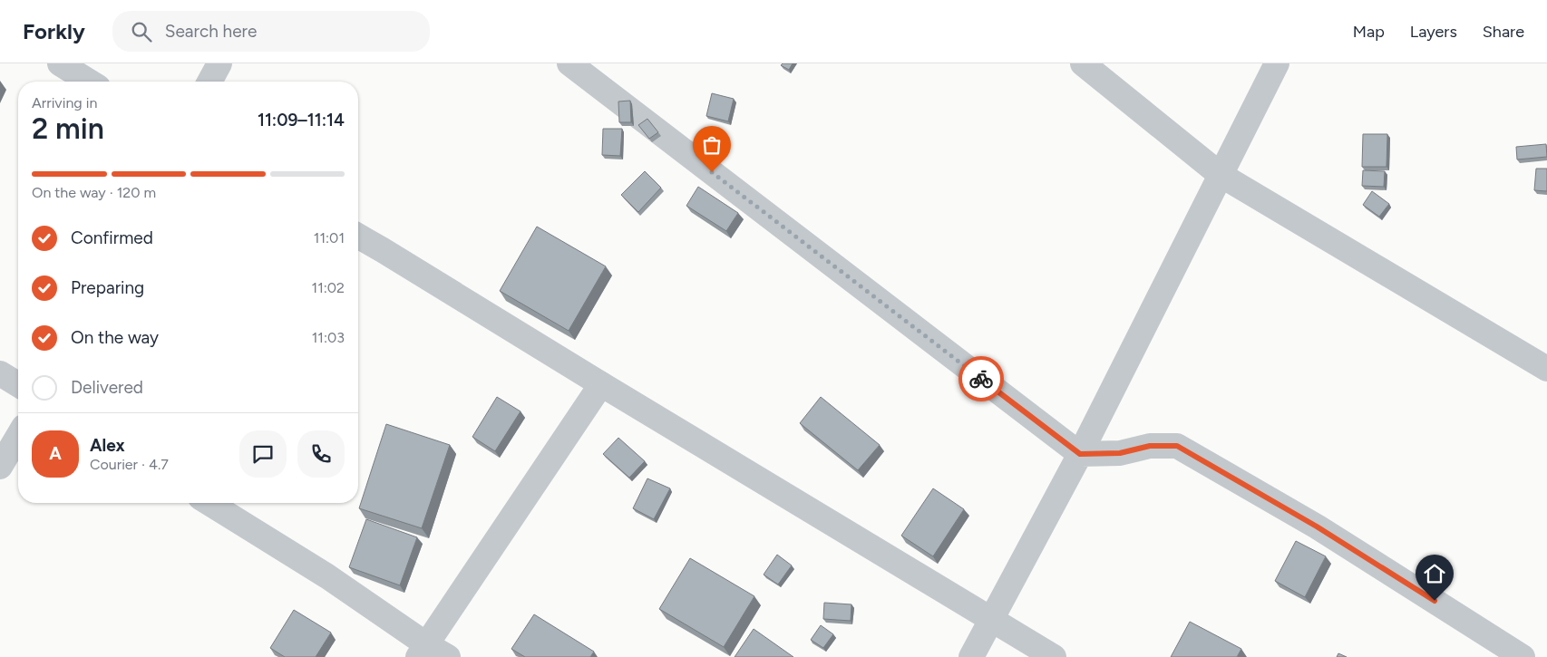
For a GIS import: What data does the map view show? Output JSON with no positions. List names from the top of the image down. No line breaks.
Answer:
{"page":{"header":"Forkly","search":"Search here","nav":["Map","Layers","Share"],"heading":["2 min","Arriving in","11:09–11:14"],"panel":["Alex","Courier · 4.7"],"bar":"On the way · 120 m","list":[["Confirmed","11:01"],["Preparing","11:02"],["On the way","11:03"],"Delivered"],"round":"A"}}
